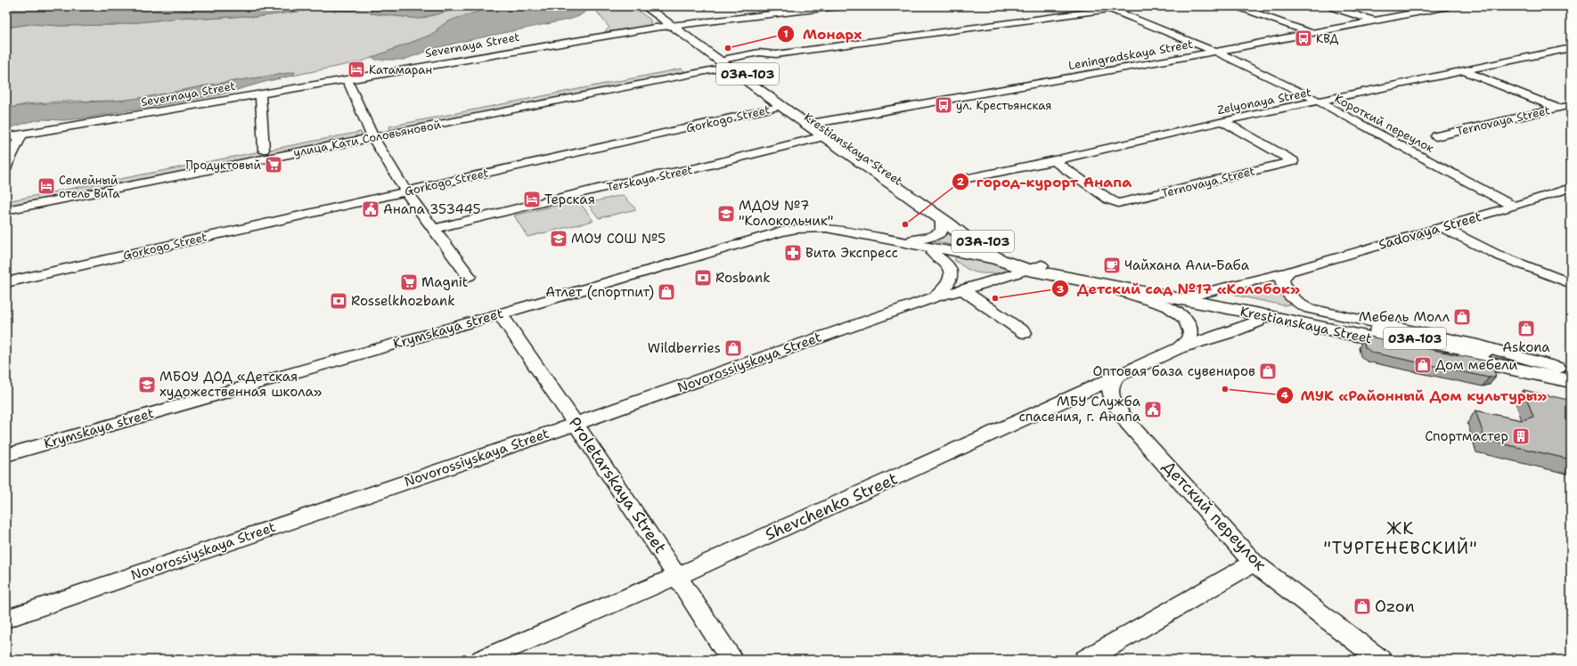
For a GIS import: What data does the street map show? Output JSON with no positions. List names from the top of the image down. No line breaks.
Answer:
{"streets":{"main road":["03А-103","Krestianskaya Street"],"street":["Severnaya Street","Leningradskaya Street","Zelyonaya Street","Gorkogo Street","Ternovaya Street","Короткий переулок","улица Кати Соловьяновой","Terskaya Street","Sadovaya Street","Krymskaya street","Novorossiyskaya Street","Proletarskaya Street","Shevchenko Street","Детский переулок"]},"crossings":[["Severnaya Street","03А-103"],["Severnaya Street","Krestianskaya Street"],["Leningradskaya Street","Короткий переулок"],["Leningradskaya Street","Krestianskaya Street"],["03А-103","Krestianskaya Street"],["Zelyonaya Street","Ternovaya Street"],["Zelyonaya Street","Короткий переулок"],["Gorkogo Street","Krestianskaya Street"],["Короткий переулок","улица Кати Соловьяновой"],["Короткий переулок","Sadovaya Street"],["улица Кати Соловьяновой","Krestianskaya Street"],["Krestianskaya Street","Terskaya Street"],["Krestianskaya Street","Sadovaya Street"],["Krestianskaya Street","Krymskaya street"],["Krestianskaya Street","Novorossiyskaya Street"],["Krestianskaya Street","Shevchenko Street"],["Krymskaya street","Proletarskaya Street"],["Novorossiyskaya Street","Proletarskaya Street"],["Proletarskaya Street","Shevchenko Street"],["Shevchenko Street","Детский переулок"]],"districts":["ЖК \"ТУРГЕНЕВСКИЙ\""],"places":{"bus stop":["КВД","ул. Крестьянская"],"other":["Монарх","город-курорт Анапа","Детский сад №17 «Колобок»","МУК «Районный Дом культуры»"],"hotel":["Катамаран","Семейный отель ВиТа","Терская"],"supermarket":["Продуктовый","Magnit"],"public building":["Анапа 353445","МБУ Служба спасения, г. Анапа"],"school or university":["МДОУ №7 \"Колокольчик\"","МОУ СОШ №5","МБОУ ДОД «Детская художественная школа»"],"pharmacy":["Вита Экспресс"],"cafe":["Чайхана Али-Баба"],"bank":["Rosbank","Rosselkhozbank"],"shop":["Атлет (спортпит)","Мебель Молл","Askona","Wildberries","Дом мебели","Оптовая база сувениров","Ozon"],"building":["Спортмастер"]}}
